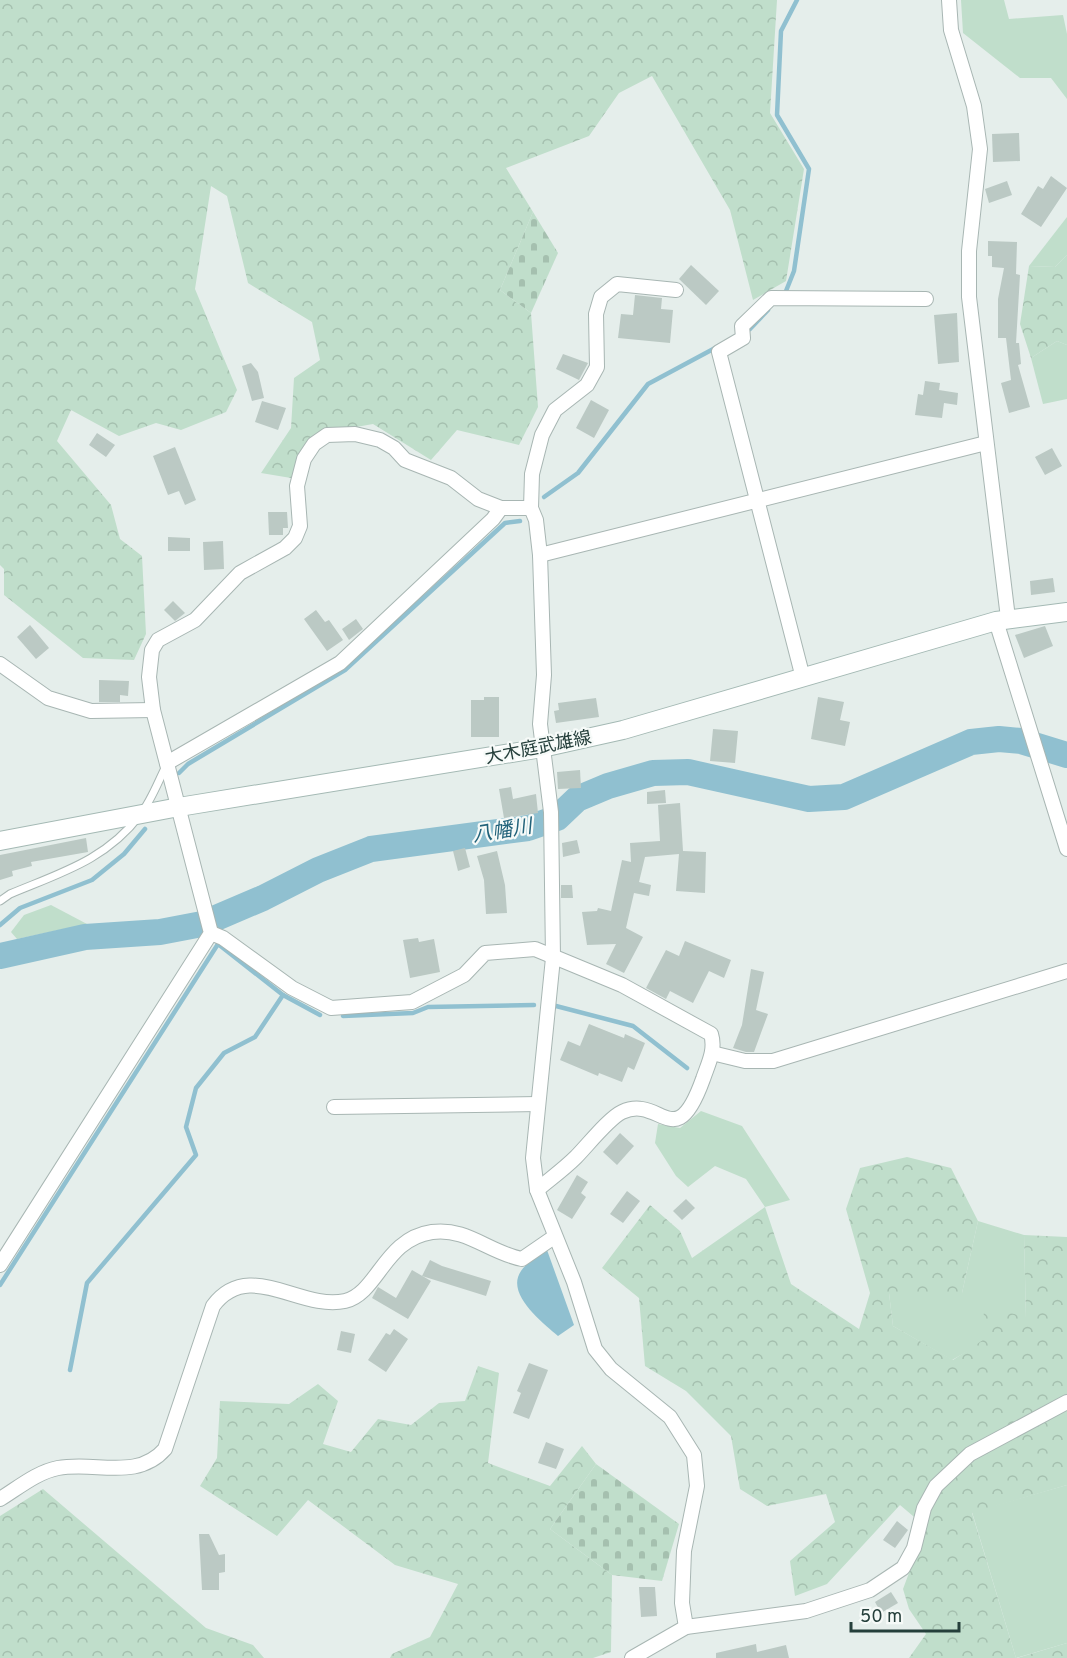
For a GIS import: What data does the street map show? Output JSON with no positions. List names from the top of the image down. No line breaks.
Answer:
{"streets":{"main road":["大木庭武雄線"]},"water":["八幡川"],"scale_bar":"50 m"}
